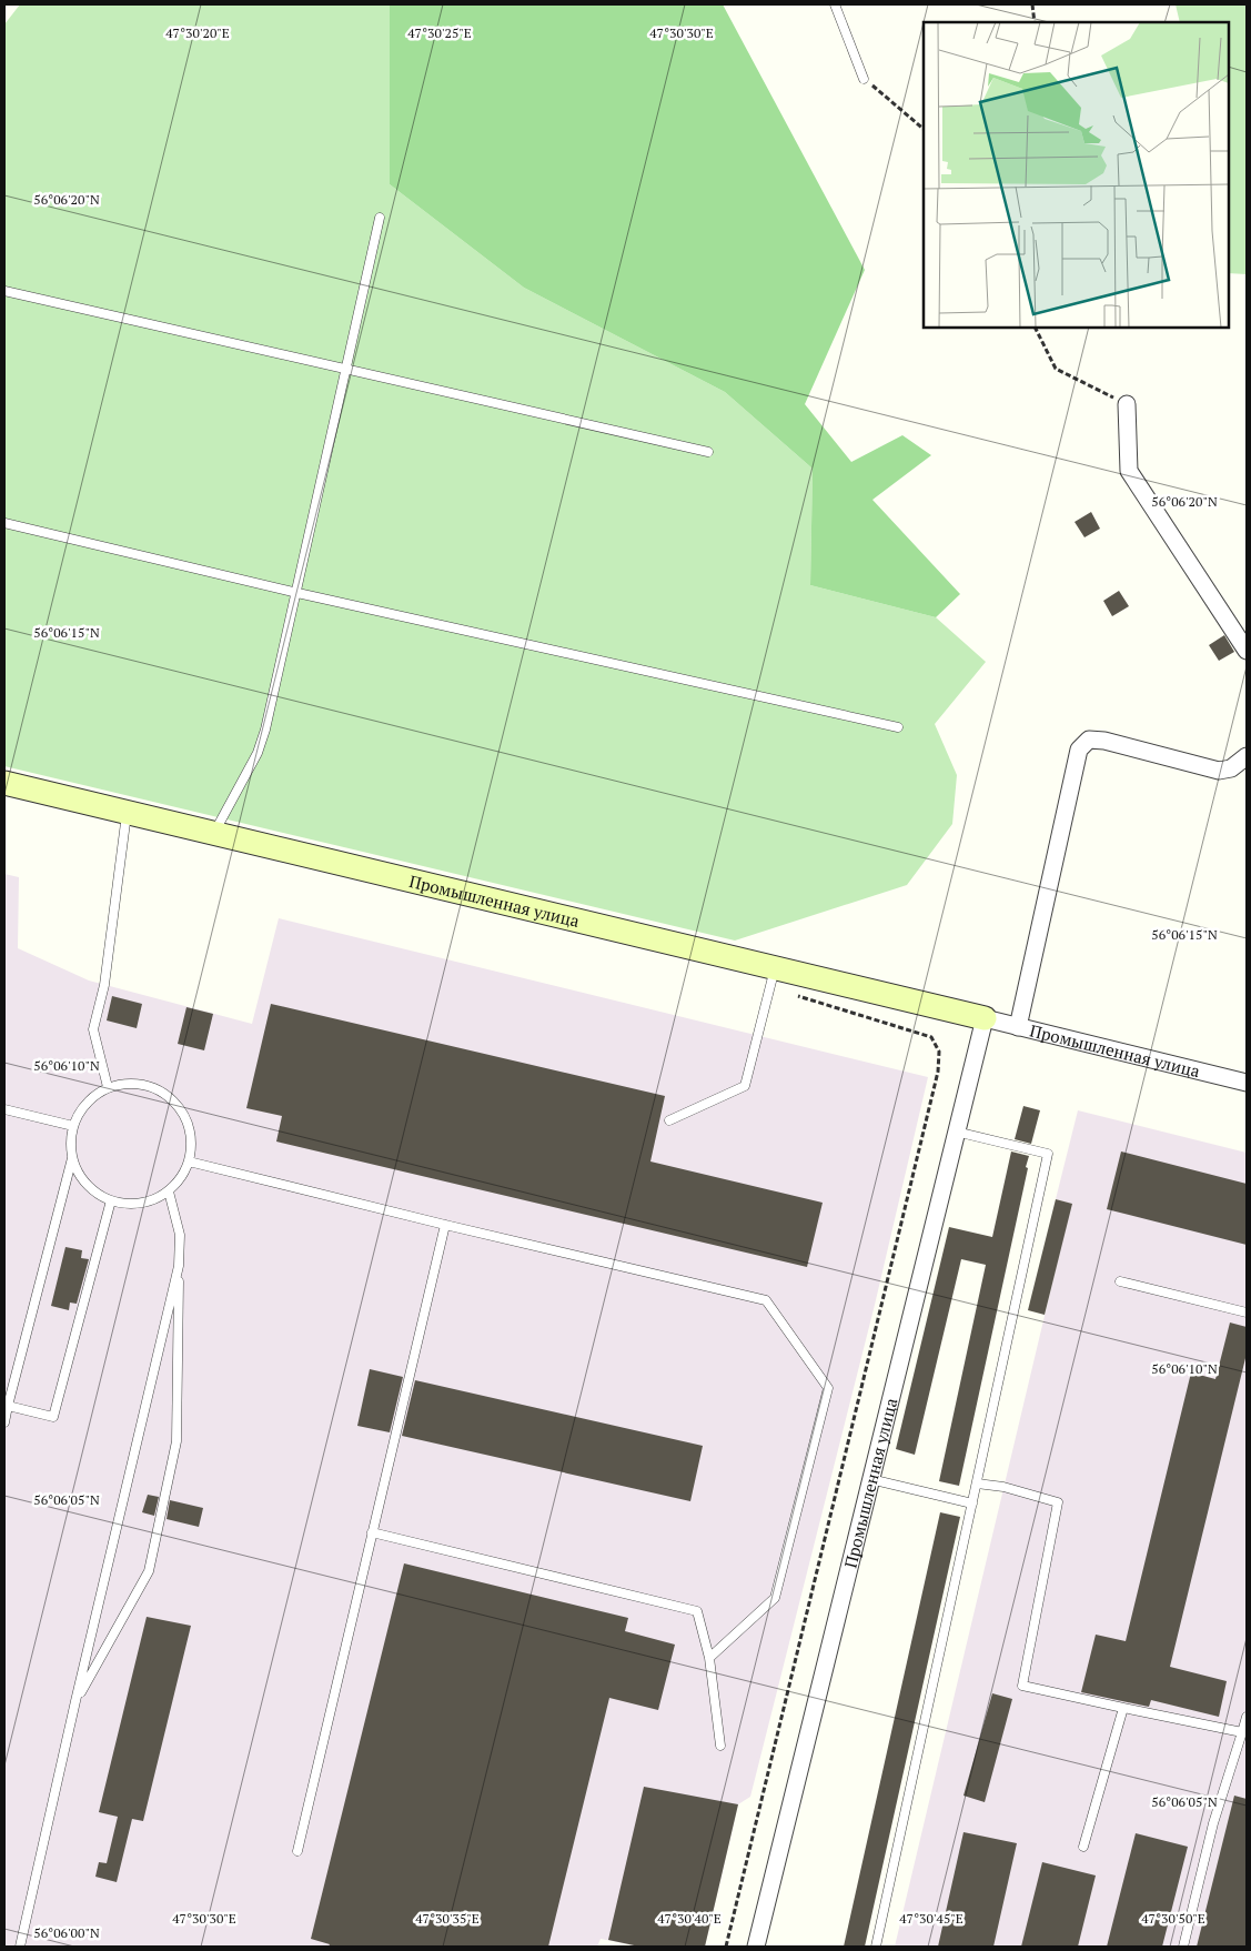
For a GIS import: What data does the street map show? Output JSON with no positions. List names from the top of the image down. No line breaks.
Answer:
{"streets":{"street":["Промышленная улица"]},"coordinates":["47°30'20\"E","47°30'25\"E","47°30'30\"E","56°06'20\"N","56°06'15\"N","56°06'10\"N","56°06'05\"N","47°30'35\"E","47°30'40\"E","47°30'45\"E","47°30'50\"E","56°06'00\"N"]}
